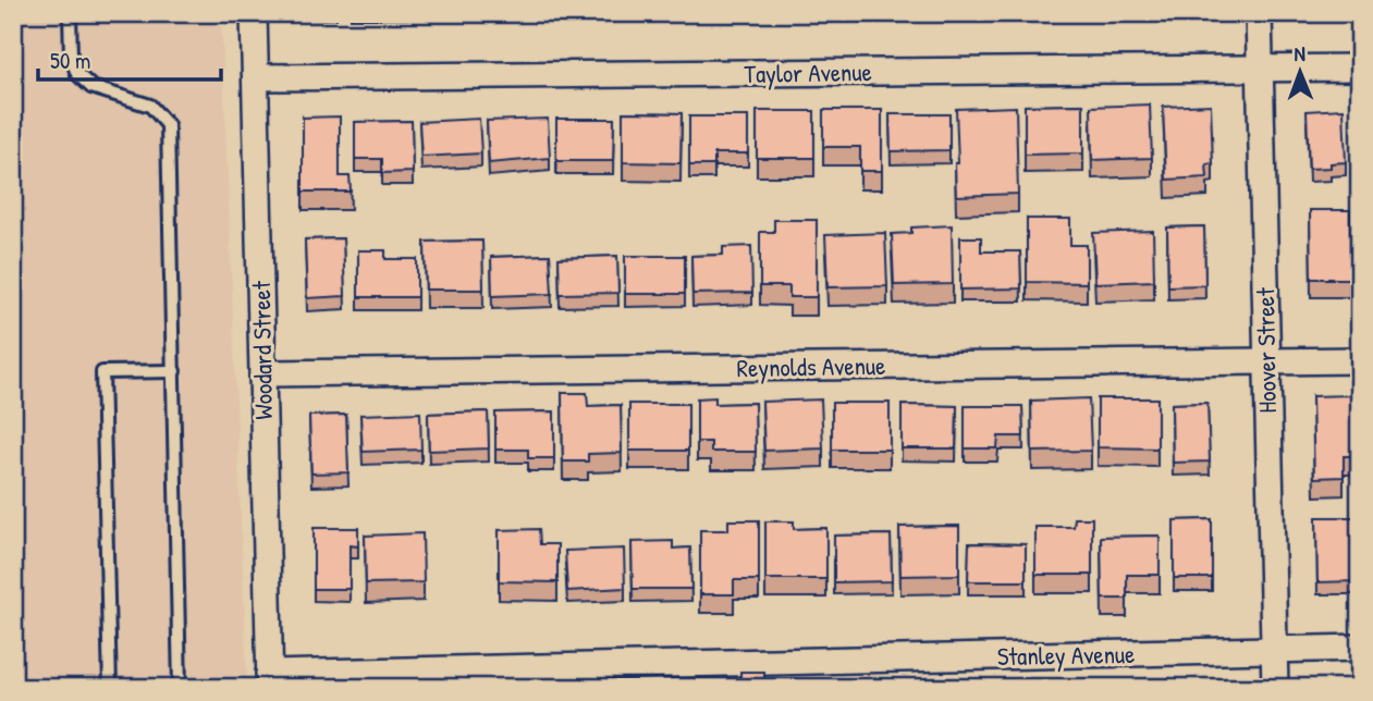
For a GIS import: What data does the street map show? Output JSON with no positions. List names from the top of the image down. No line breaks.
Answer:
{"streets":{"street":["Taylor Avenue","Woodard Street","Hoover Street","Reynolds Avenue","Stanley Avenue"]},"crossings":[["Taylor Avenue","Woodard Street"],["Taylor Avenue","Hoover Street"],["Woodard Street","Reynolds Avenue"],["Woodard Street","Stanley Avenue"],["Hoover Street","Reynolds Avenue"],["Hoover Street","Stanley Avenue"]],"scale_bar":"50 m","north":"top"}
